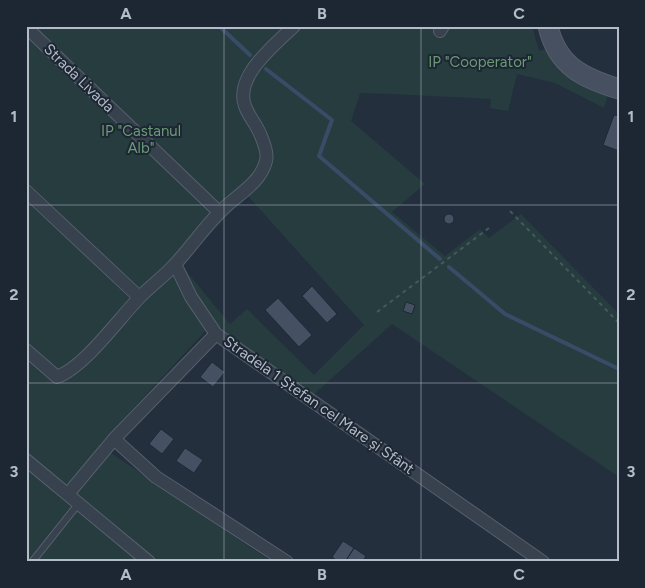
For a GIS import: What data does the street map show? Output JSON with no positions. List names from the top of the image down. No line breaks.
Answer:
{"streets":{"street":["Strada Livada","Stradela 1 Ștefan cel Mare și Sfânt"]},"parks":["IP \"Cooperator\"","IP \"Castanul Alb\""],"grid":{"columns":["A","B","C"],"rows":["1","2","3"]}}
